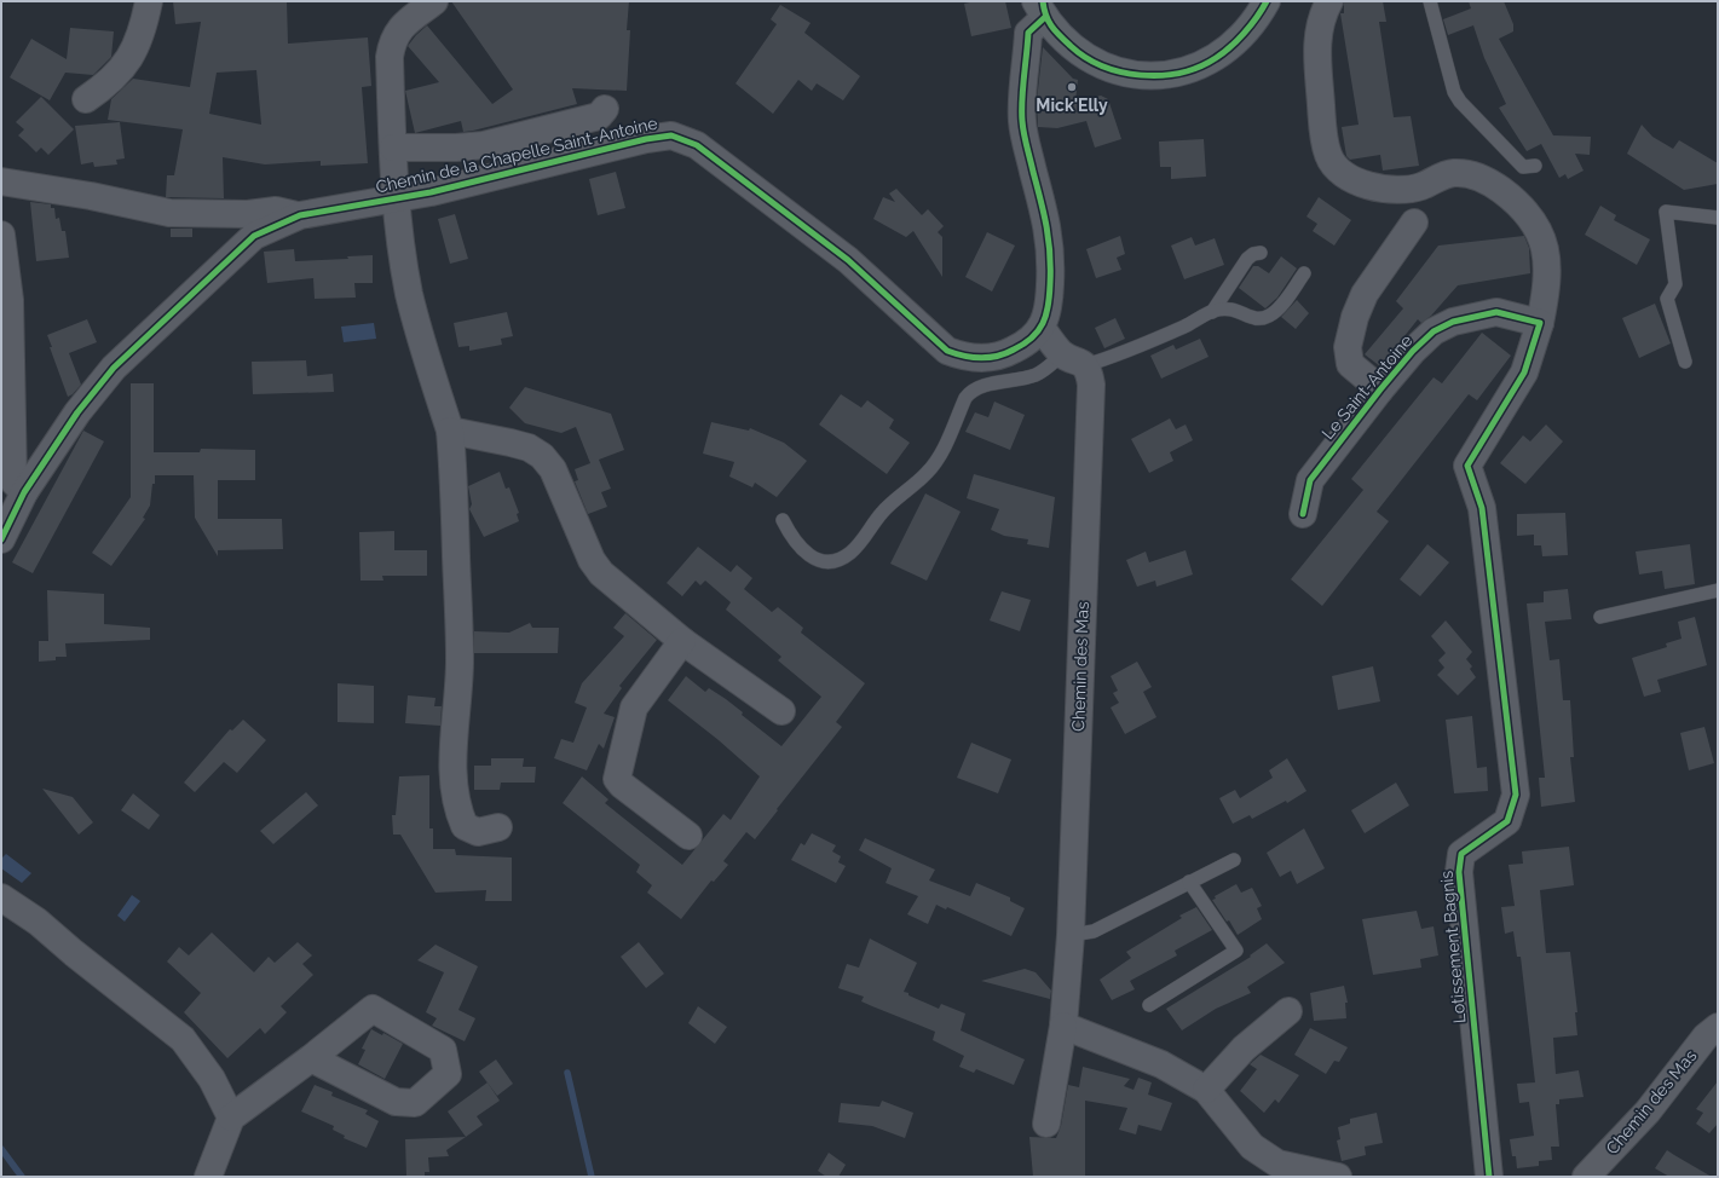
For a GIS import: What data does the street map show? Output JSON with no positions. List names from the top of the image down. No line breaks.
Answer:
{"streets":{"street":["Chemin de la Chapelle Saint-Antoine","Le Saint-Antoine","Chemin des Mas","Lotissement Bagnis"]},"crossings":[["Chemin de la Chapelle Saint-Antoine","Chemin des Mas"],["Le Saint-Antoine","Lotissement Bagnis"]],"places":["Mick'Elly"]}
